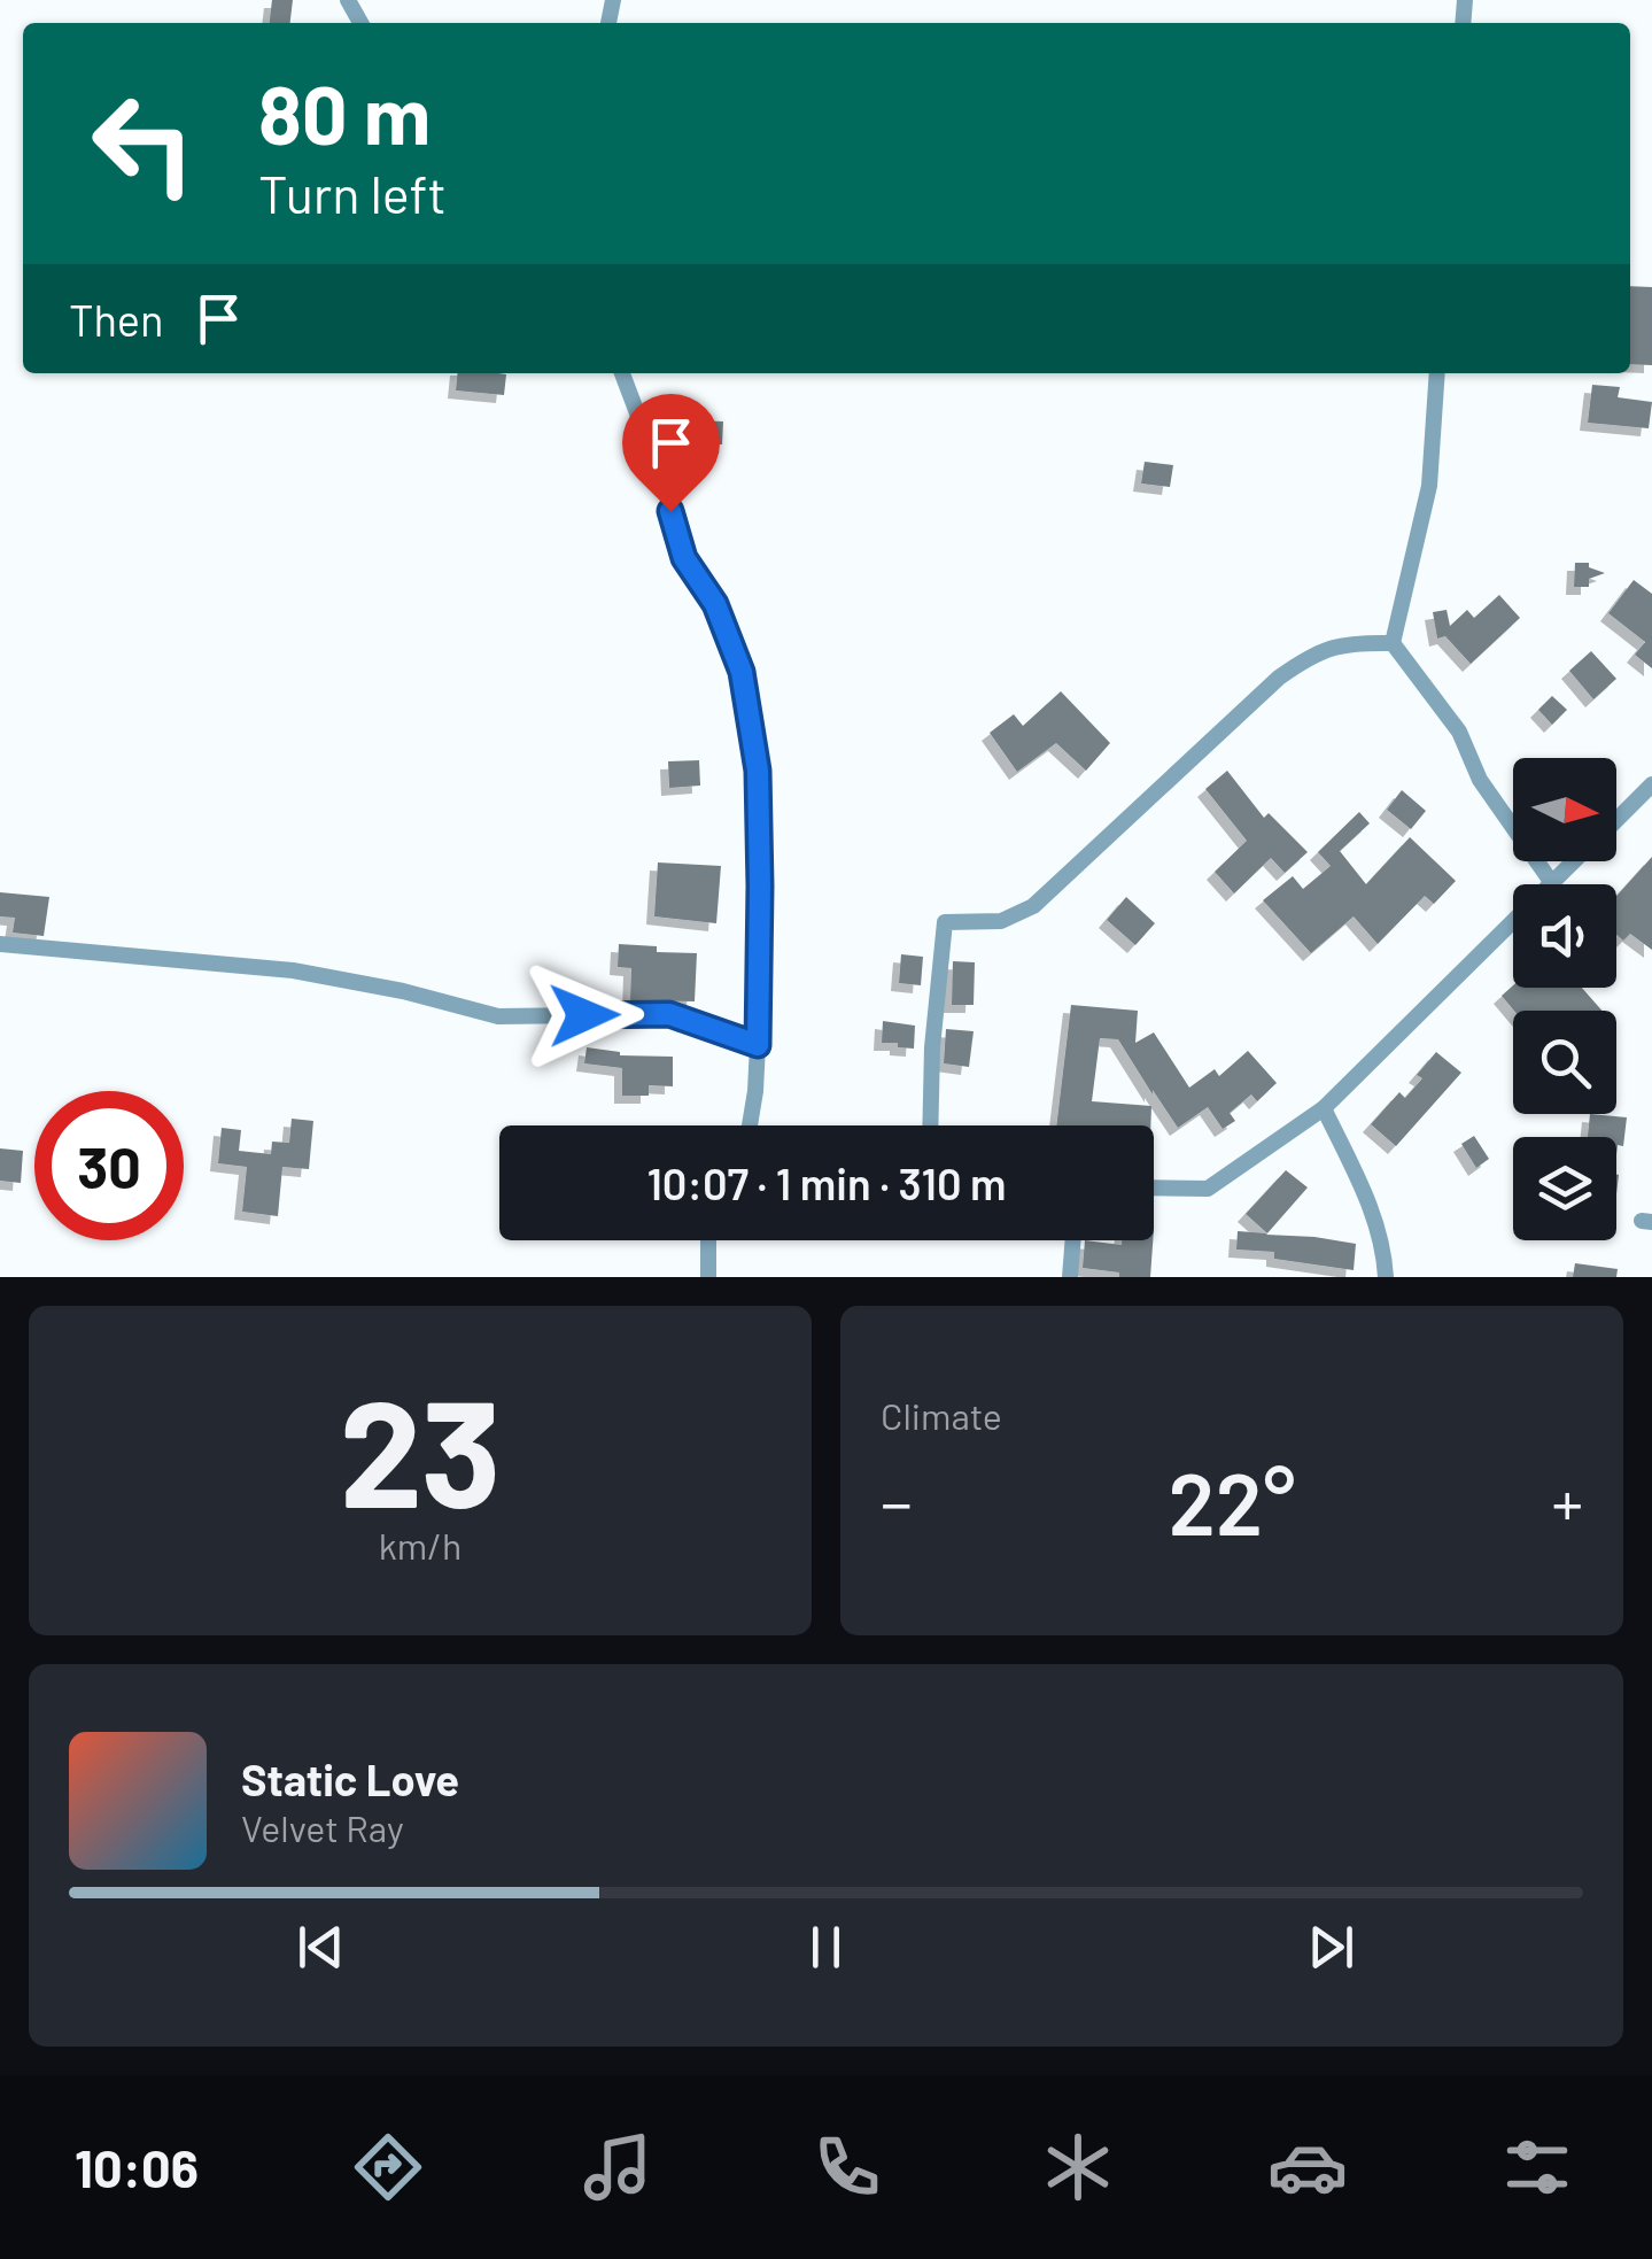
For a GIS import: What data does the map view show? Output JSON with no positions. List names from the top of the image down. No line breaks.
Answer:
{"north":"right","page":{"turn":["80 m","Turn left"],"then":"Then","limit":"30","trip":"10:07 · 1 min · 310 m","tile":[["23","km/h"],"Climate"],"heat":["−","22°","+"],"song":["Static Love","Velvet Ray"],"tabs":"10:06"}}
